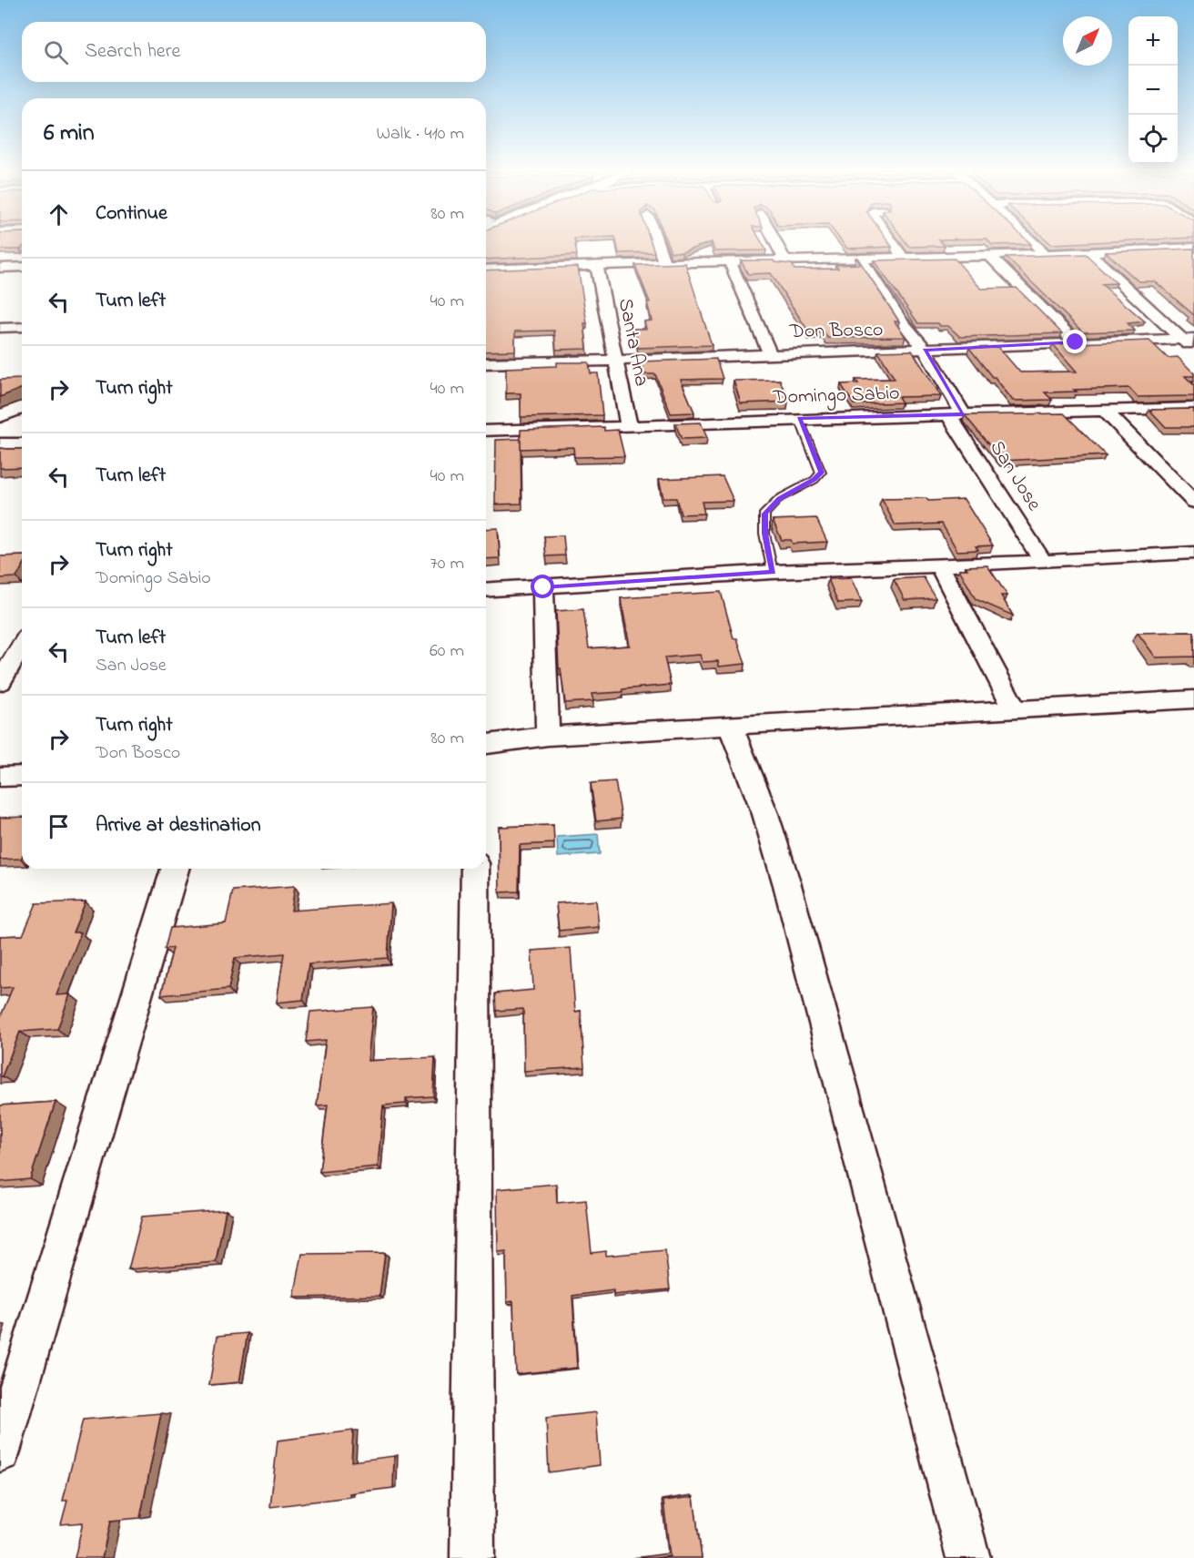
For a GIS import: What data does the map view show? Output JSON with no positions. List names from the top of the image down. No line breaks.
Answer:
{"streets":{"street":["Don Bosco","Santa Ana","Domingo Sabio","San Jose"]},"crossings":[["Don Bosco","Santa Ana"],["Don Bosco","San Jose"],["Santa Ana","Domingo Sabio"],["Domingo Sabio","San Jose"]],"north":"top right","page":{"map_buttons":["+","−"],"search":"Search here","heading":["6 min","Walk · 410 m"],"list":[["Continue","80 m"],["Turn left","40 m"],["Turn right","40 m"],["Turn left","40 m"],["Turn right","Domingo Sabio","70 m"],["Turn left","San Jose","60 m"],["Turn right","Don Bosco","80 m"],"Arrive at destination"]}}
